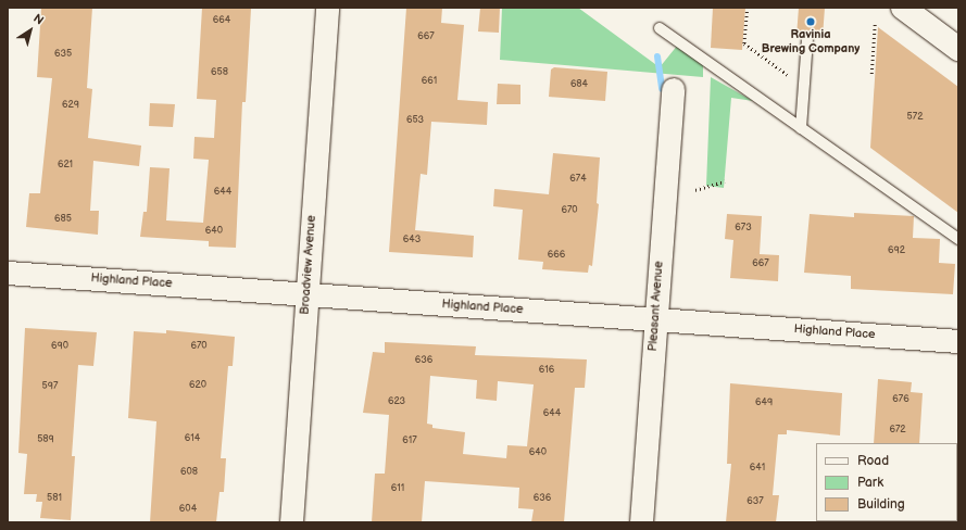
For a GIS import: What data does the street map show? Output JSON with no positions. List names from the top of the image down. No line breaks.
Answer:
{"streets":{"street":["Broadview Avenue","Highland Place","Pleasant Avenue"]},"crossings":[["Broadview Avenue","Highland Place"],["Highland Place","Pleasant Avenue"]],"places":["Ravinia Brewing Company"],"house_numbers":["664","667","635","658","661","684","629","572","653","621","674","644","670","685","673","640","643","692","666","667","690","670","636","616","620","597","676","623","649","644","672","614","589","617","640","641","608","611","581","636","637","604"],"legend":["Road","Park","Building"],"north":"top right"}
